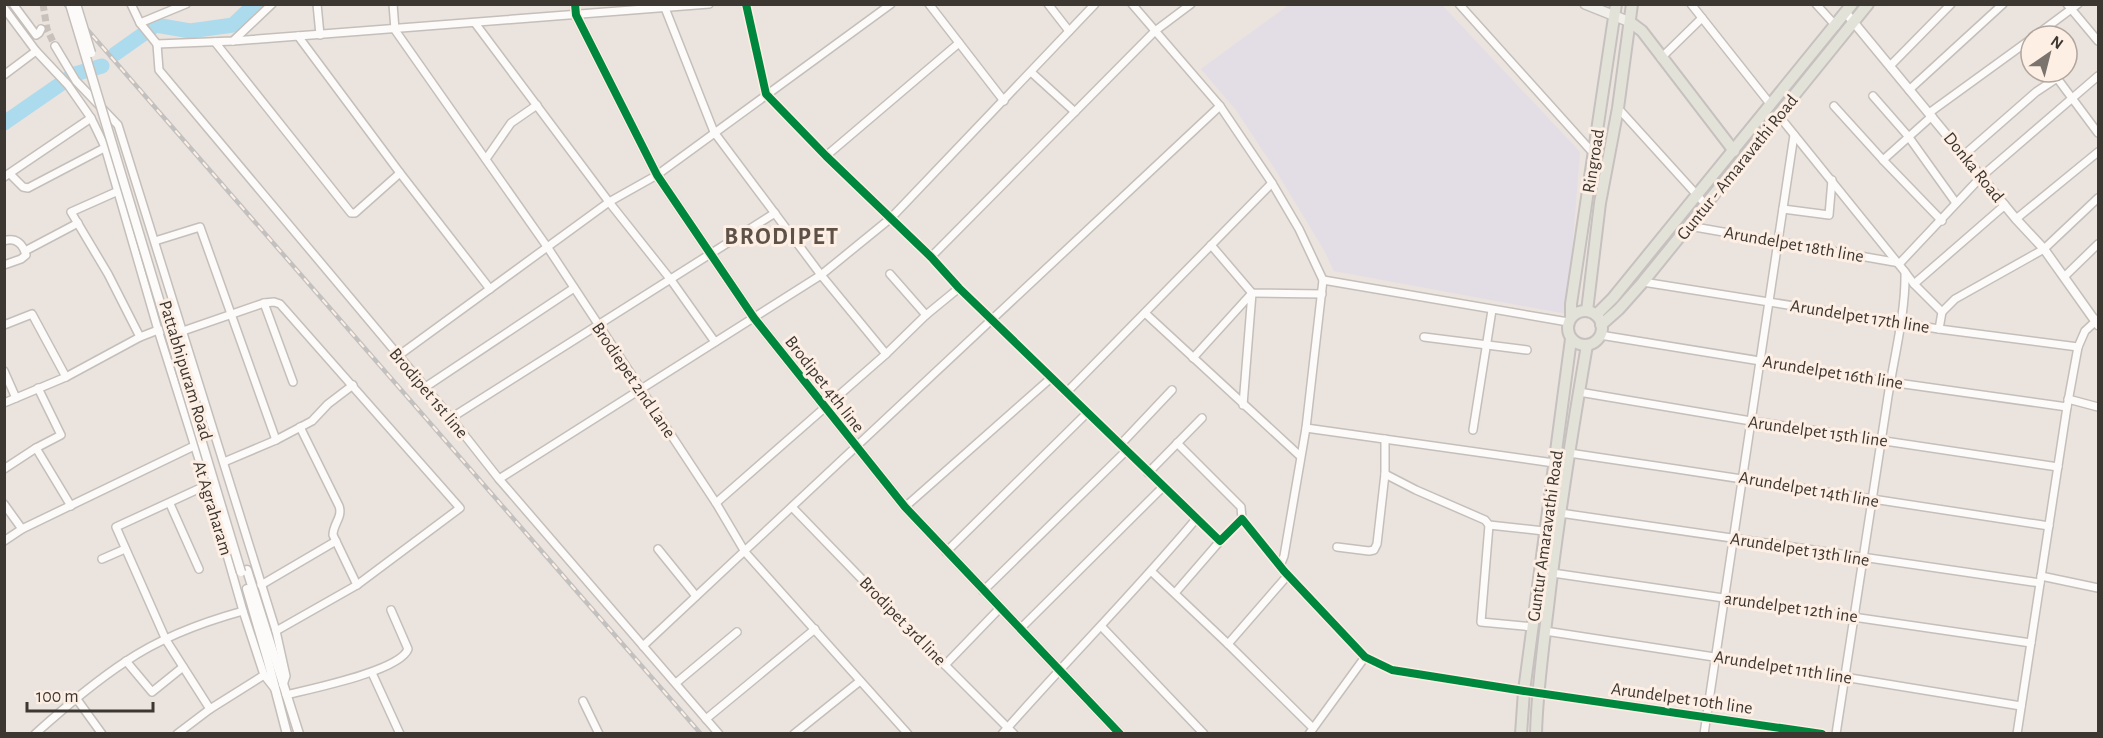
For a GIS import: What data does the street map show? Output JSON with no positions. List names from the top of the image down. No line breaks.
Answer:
{"streets":{"main road":["Ringroad","Guntur - Amaravathi Road","Guntur Amaravathi Road"],"street":["Donka Road","Arundelpet 18th line","Arundelpet 17th line","Pattabhipuram Road","Arundelpet 16th line","Brodiepet 2nd Lane","Brodipet 4th line","Brodipet 1st line","Arundelpet 15th line","Arundelpet 14th line","At Agraharam","Arundelpet 13th line","arundelpet 12th ine","Brodipet 3rd line","Arundelpet 11th line","Arundelpet 10th line"]},"crossings":[["Ringroad","Guntur - Amaravathi Road"],["Ringroad","Arundelpet 16th line"],["Ringroad","Guntur Amaravathi Road"],["Guntur - Amaravathi Road","Donka Road"],["Guntur - Amaravathi Road","Arundelpet 18th line"],["Guntur - Amaravathi Road","Arundelpet 17th line"],["Guntur - Amaravathi Road","Arundelpet 16th line"],["Guntur - Amaravathi Road","Guntur Amaravathi Road"],["Pattabhipuram Road","At Agraharam"],["Arundelpet 16th line","Guntur Amaravathi Road"],["Guntur Amaravathi Road","arundelpet 12th ine"],["Guntur Amaravathi Road","Arundelpet 10th line"]],"districts":["BRODIPET"],"scale_bar":"100 m","north":"top right"}
